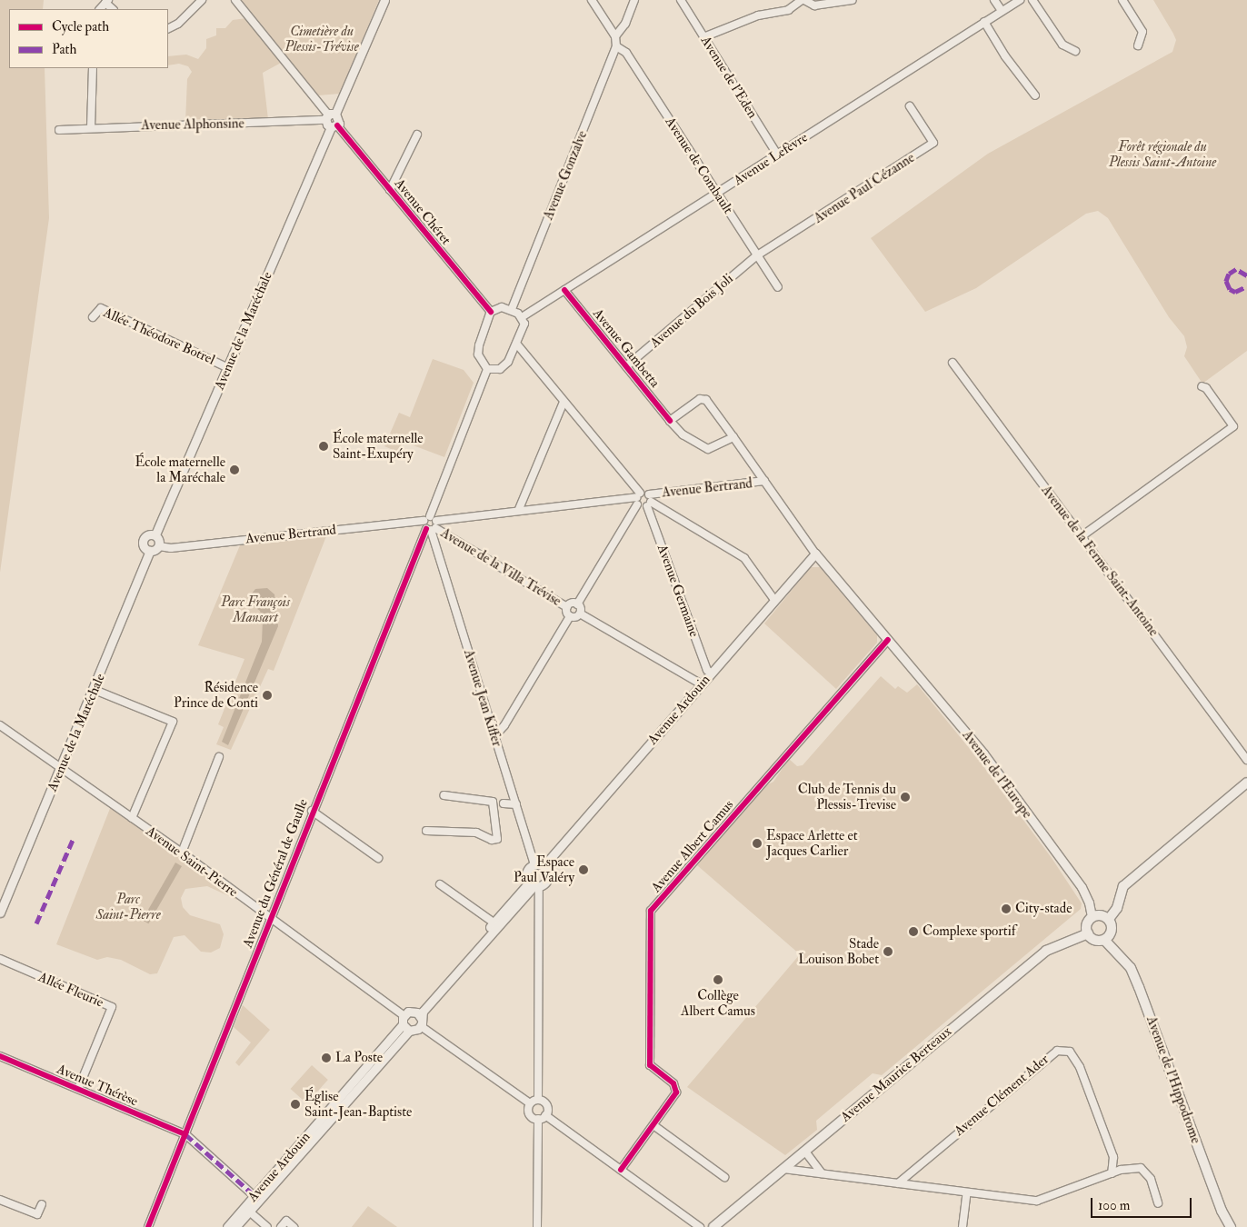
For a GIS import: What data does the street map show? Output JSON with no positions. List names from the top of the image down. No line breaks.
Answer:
{"streets":{"main road":["Avenue Maurice Berteaux","Avenue de l'Hippodrome"],"street":["Avenue de l'Eden","Avenue Alphonsine","Avenue Lefèvre","Avenue de Combault","Avenue Gonzalve","Avenue Paul Cézanne","Avenue Chéret","Avenue du Bois Joli","Avenue de la Maréchale","Allée Théodore Botrel","Avenue Gambetta","Avenue Bertrand","Avenue de la Ferme Saint-Antoine","Avenue de la Villa Trévise","Avenue Germaine","Avenue Jean Kiffer","Avenue Ardouin","Avenue de l'Europe","Avenue Albert Camus","Avenue Saint-Pierre","Avenue du Général de Gaulle","Allée Fleurie","Avenue Thérèse","Avenue Clément Ader"]},"crossings":[["Avenue de l'Eden","Avenue Lefèvre"],["Avenue Lefèvre","Avenue de Combault"],["Avenue Lefèvre","Avenue Gonzalve"],["Avenue Lefèvre","Avenue Chéret"],["Avenue Lefèvre","Avenue Gambetta"],["Avenue de Combault","Avenue Gonzalve"],["Avenue de Combault","Avenue Paul Cézanne"],["Avenue de Combault","Avenue du Bois Joli"],["Avenue Gonzalve","Avenue Chéret"],["Avenue Paul Cézanne","Avenue du Bois Joli"],["Avenue Chéret","Avenue de la Maréchale"],["Avenue du Bois Joli","Avenue Gambetta"],["Avenue de la Maréchale","Allée Théodore Botrel"],["Avenue de la Maréchale","Avenue Bertrand"],["Avenue de la Maréchale","Avenue Saint-Pierre"],["Avenue Bertrand","Avenue Germaine"],["Avenue Bertrand","Avenue Jean Kiffer"],["Avenue de la Villa Trévise","Avenue Jean Kiffer"],["Avenue de la Villa Trévise","Avenue du Général de Gaulle"],["Avenue Germaine","Avenue Ardouin"],["Avenue Jean Kiffer","Avenue du Général de Gaulle"],["Avenue Ardouin","Avenue de l'Europe"],["Avenue Ardouin","Avenue Thérèse"],["Avenue de l'Europe","Avenue Albert Camus"],["Avenue de l'Europe","Avenue Maurice Berteaux"],["Avenue de l'Europe","Avenue de l'Hippodrome"],["Avenue Saint-Pierre","Avenue du Général de Gaulle"],["Avenue du Général de Gaulle","Avenue Thérèse"],["Allée Fleurie","Avenue Thérèse"],["Avenue Maurice Berteaux","Avenue de l'Hippodrome"]],"parks":["Cimetière du Plessis-Trévise","Forêt régionale du Plessis Saint-Antoine","Parc François Mansart","Parc Saint-Pierre"],"places":["École maternelle Saint-Exupéry","École maternelle la Maréchale","Résidence Prince de Conti","Club de Tennis du Plessis-Trevise","Espace Arlette et Jacques Carlier","Espace Paul Valéry","City-stade","Complexe sportif","Stade Louison Bobet","Collège Albert Camus","La Poste","Église Saint-Jean-Baptiste"],"legend":["Cycle path","Path"],"scale_bar":"100 m"}
